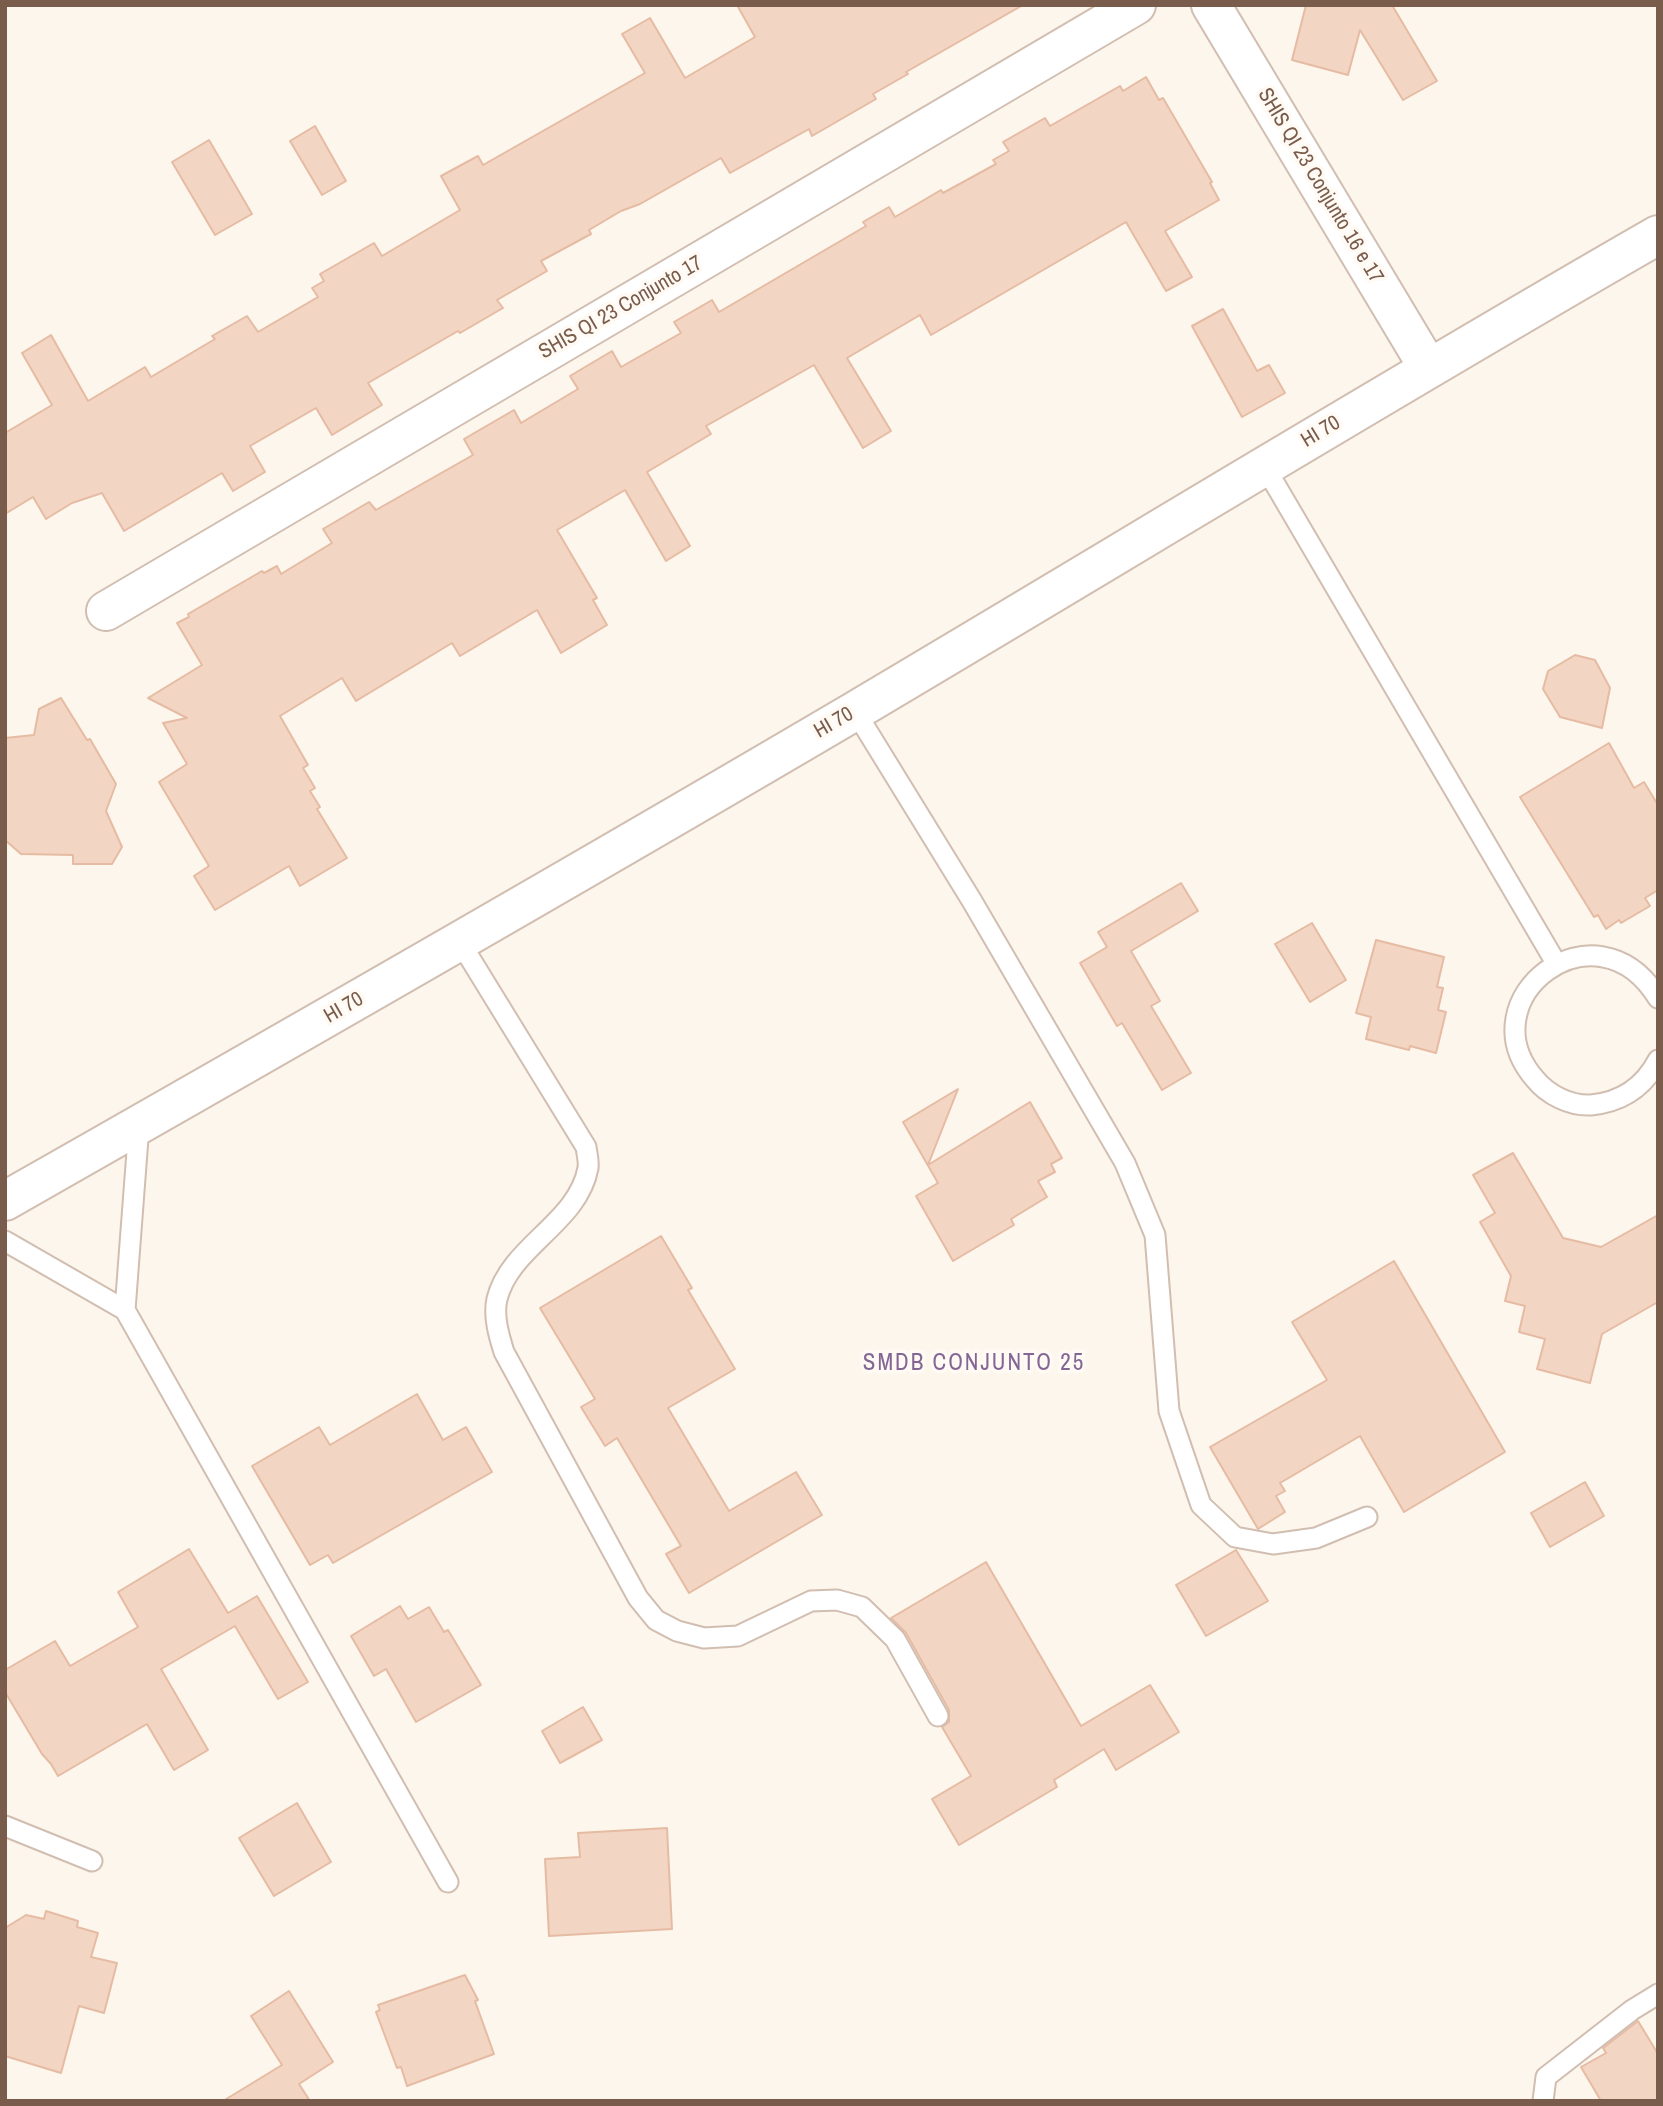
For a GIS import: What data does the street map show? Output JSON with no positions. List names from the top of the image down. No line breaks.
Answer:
{"streets":{"street":["SHIS QI 23 Conjunto 16 e 17","SHIS QI 23 Conjunto 17","HI 70"]},"crossings":[["SHIS QI 23 Conjunto 16 e 17","HI 70"]],"districts":["SMDB CONJUNTO 25"]}
